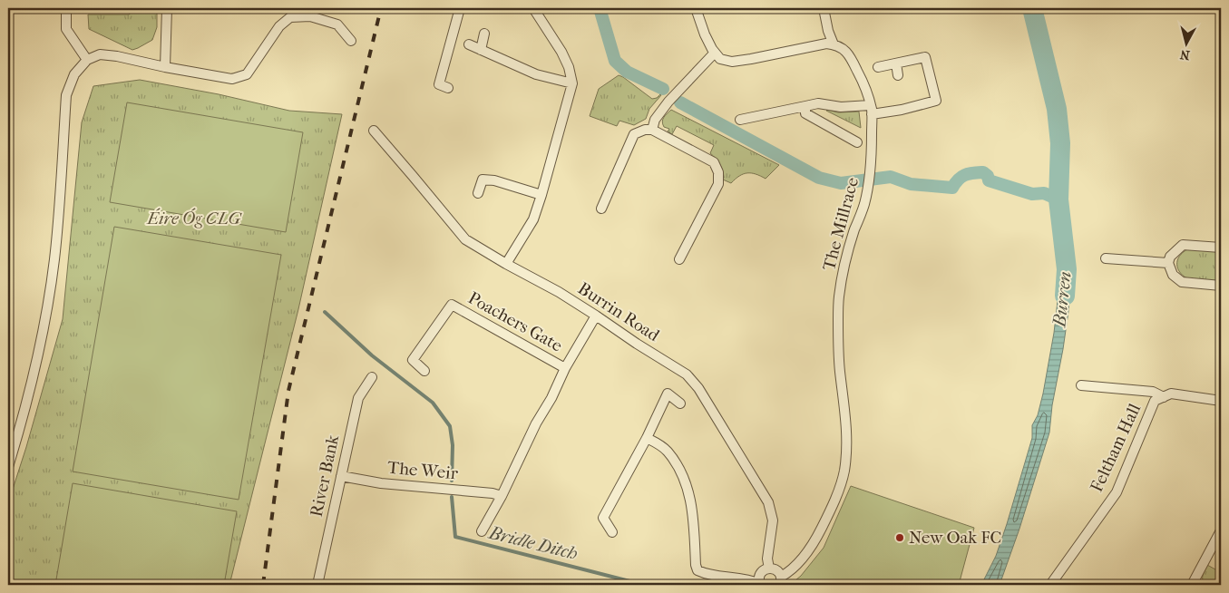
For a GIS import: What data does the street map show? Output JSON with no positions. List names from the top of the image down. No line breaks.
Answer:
{"streets":{"street":["The Millrace","Burrin Road","Poachers Gate","Feltham Hall","The Weir","River Bank"]},"crossings":[["Burrin Road","Poachers Gate"],["Poachers Gate","The Weir"],["The Weir","River Bank"]],"water":["Burren","Bridle Ditch"],"parks":["Éire Óg CLG"],"places":["New Oak FC"],"north":"bottom"}
